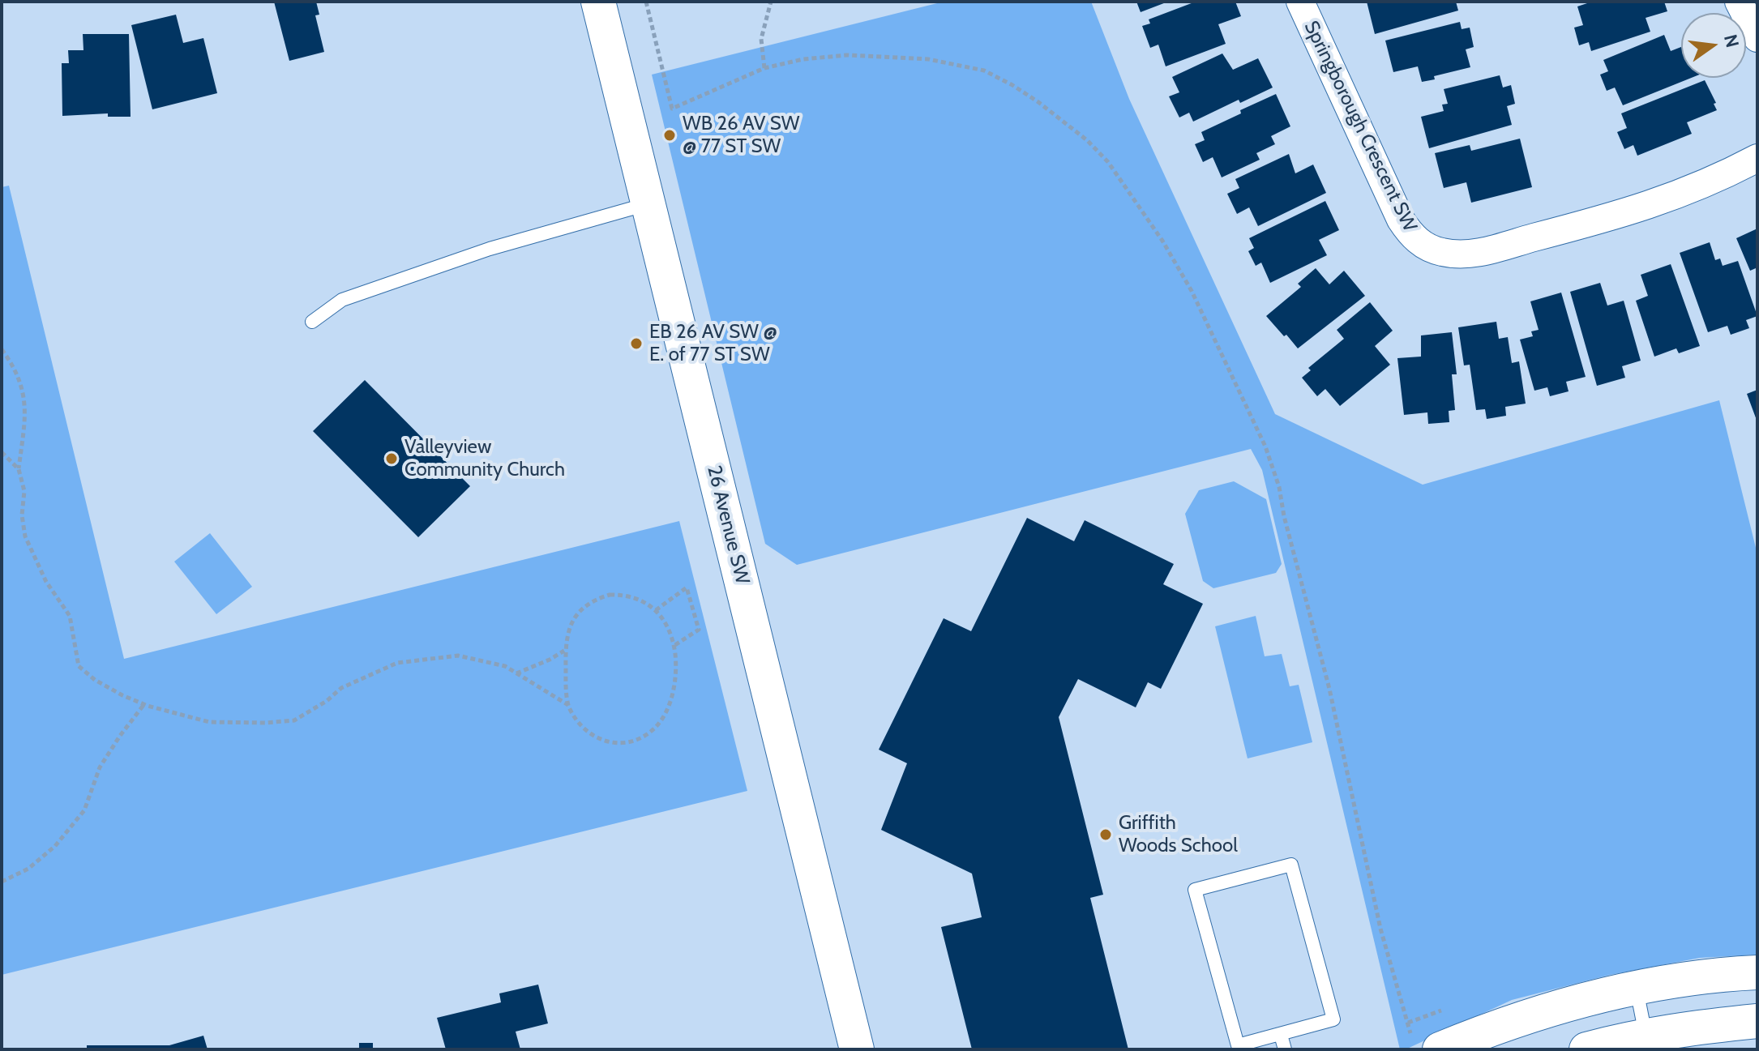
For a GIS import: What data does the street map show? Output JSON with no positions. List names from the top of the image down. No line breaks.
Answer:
{"streets":{"street":["Springborough Crescent SW","26 Avenue SW"]},"places":["WB 26 AV SW @ 77 ST SW","EB 26 AV SW @ E. of 77 ST SW","Valleyview Community Church","Griffith Woods School"],"north":"right"}
